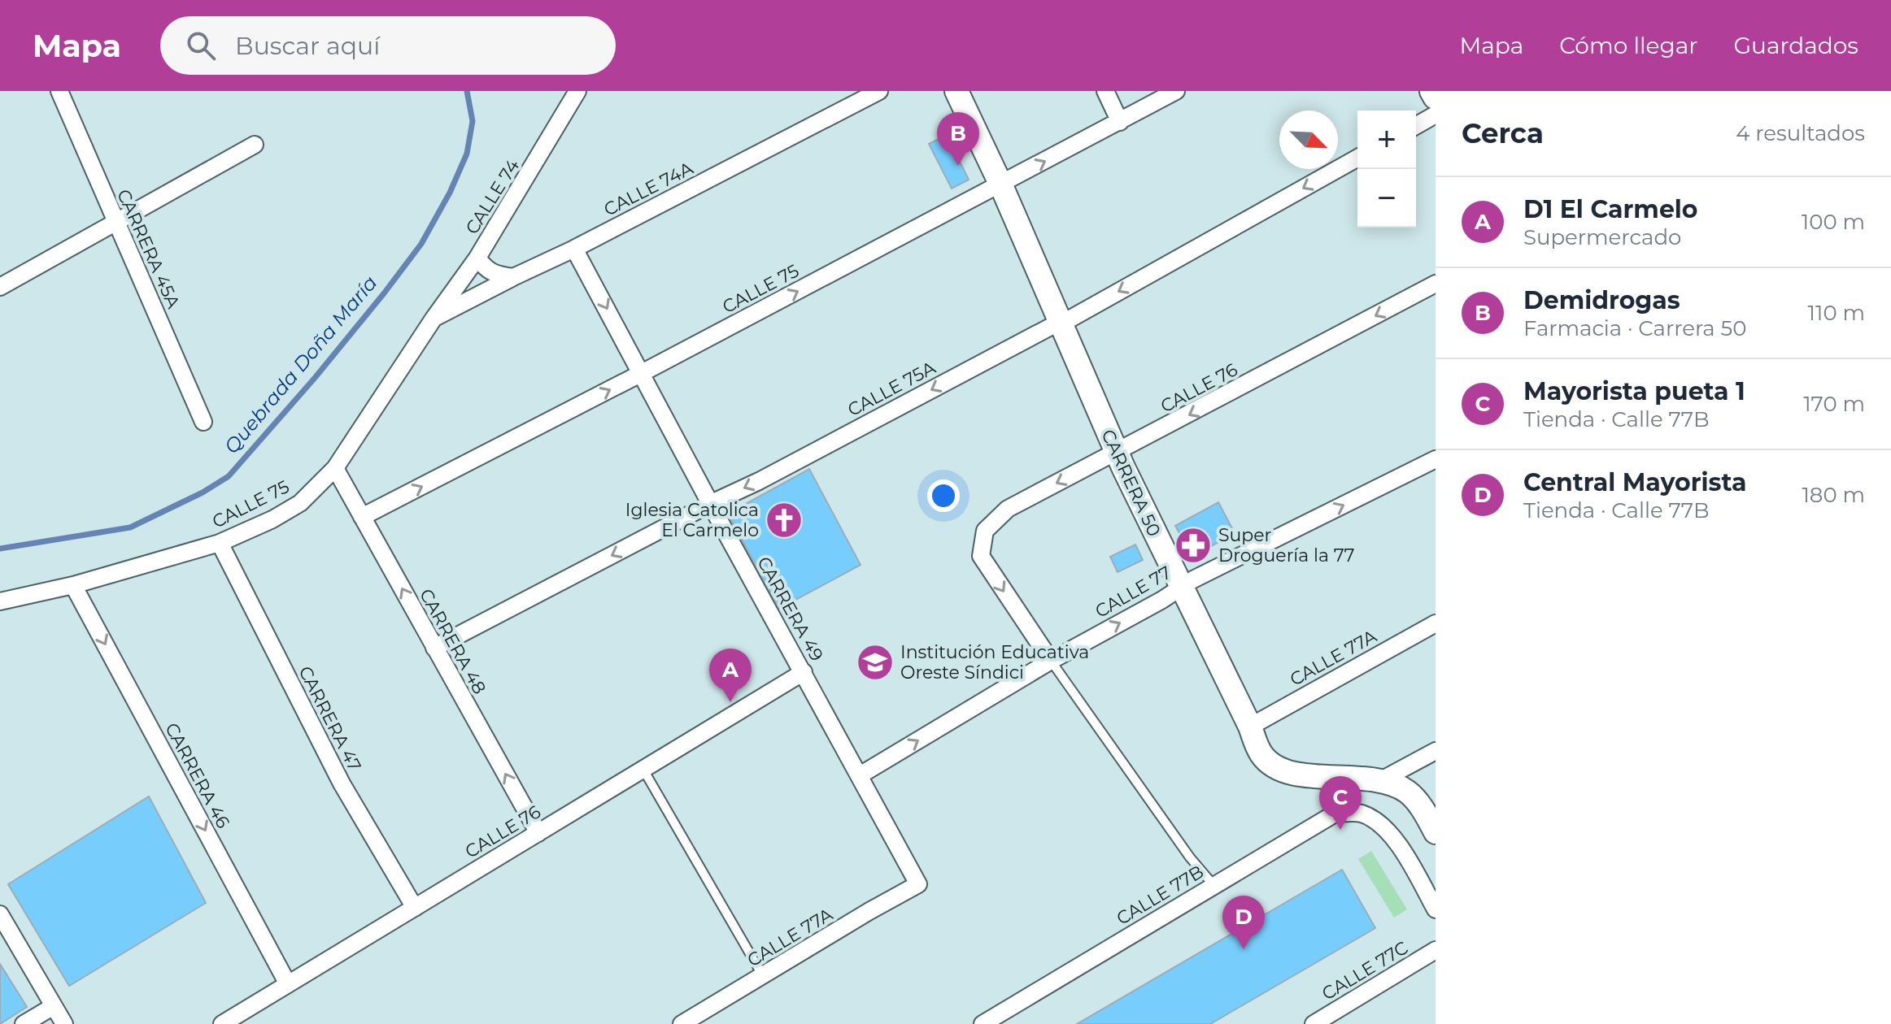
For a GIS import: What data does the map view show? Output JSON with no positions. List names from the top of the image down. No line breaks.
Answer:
{"streets":{"street":["CALLE 74A","CALLE 74","CARRERA 45A","CALLE 75","CALLE 76","CALLE 75A","CARRERA 50","CALLE 77","CARRERA 49","CARRERA 48","CALLE 77A","CARRERA 47","CARRERA 46","CALLE 77B","CALLE 77C"]},"crossings":[["CALLE 74A","CALLE 74"],["CALLE 74A","CALLE 75"],["CALLE 74A","CARRERA 49"],["CALLE 74","CALLE 75"],["CALLE 75","CARRERA 50"],["CALLE 75","CARRERA 49"],["CALLE 75","CARRERA 48"],["CALLE 75","CARRERA 47"],["CALLE 75","CARRERA 46"],["CALLE 76","CARRERA 50"],["CALLE 76","CALLE 77"],["CALLE 76","CARRERA 49"],["CALLE 76","CARRERA 48"],["CALLE 76","CARRERA 47"],["CALLE 76","CARRERA 46"],["CALLE 75A","CARRERA 50"],["CALLE 75A","CARRERA 49"],["CALLE 75A","CARRERA 48"],["CARRERA 50","CALLE 77"],["CARRERA 50","CALLE 77A"],["CALLE 77","CARRERA 49"],["CARRERA 49","CALLE 77A"]],"one_way":["CALLE 75","CALLE 76","CALLE 75A","CALLE 77","CARRERA 48","CARRERA 46"],"water":["Quebrada Doña María"],"places":{"church":["Iglesia Catolica El Carmelo"],"pharmacy":["Super Droguería la 77"],"school or university":["Institución Educativa Oreste Síndici"]},"north":"bottom right","page":{"header":"Mapa","search":"Buscar aquí","nav":["Mapa","Cómo llegar","Guardados"],"heading":["Cerca","4 resultados"],"map_buttons":["+","−"],"pins":["B","A","C","D"],"list":[{"mark":"A","name":"D1 El Carmelo","note":"Supermercado","value":"100 m"},{"mark":"B","name":"Demidrogas","note":"Farmacia · Carrera 50","value":"110 m"},{"mark":"C","name":"Mayorista pueta 1","note":"Tienda · Calle 77B","value":"170 m"},{"mark":"D","name":"Central Mayorista","note":"Tienda · Calle 77B","value":"180 m"}]}}
